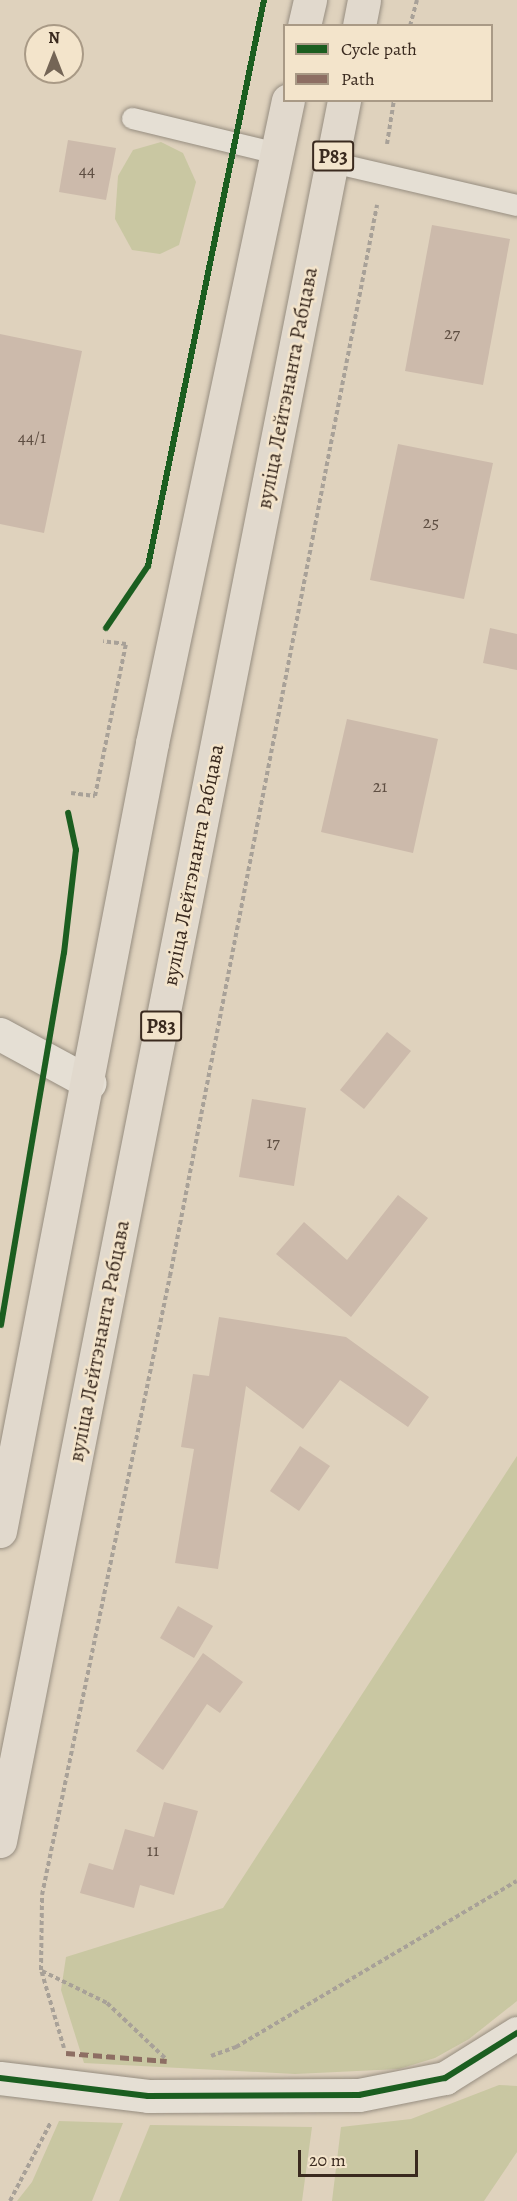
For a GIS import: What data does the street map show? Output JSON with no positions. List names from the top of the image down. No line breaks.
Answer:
{"streets":{"highway":["Р83","вуліца Лейтэнанта Рабцава"]},"house_numbers":["44","27","44/1","25","21","17","11"],"legend":["Cycle path","Path"],"scale_bar":"20 m","north":"top"}
